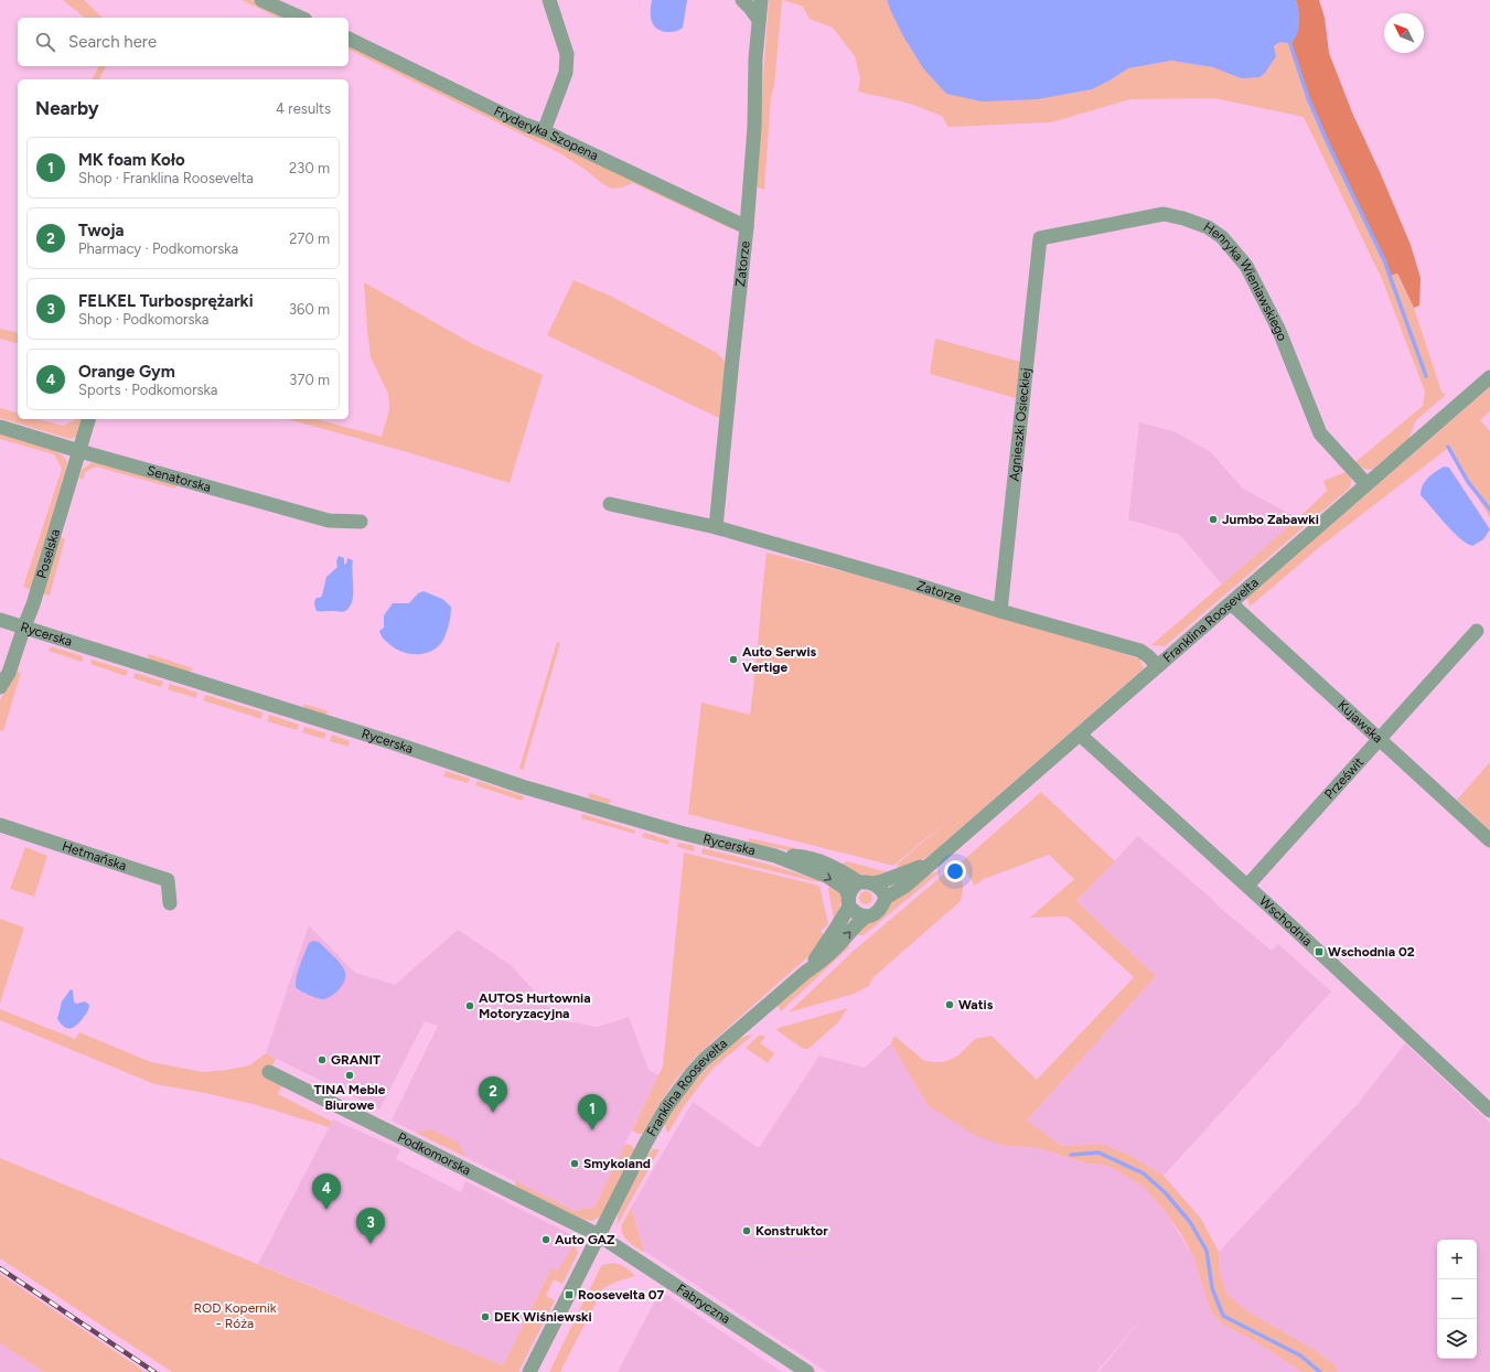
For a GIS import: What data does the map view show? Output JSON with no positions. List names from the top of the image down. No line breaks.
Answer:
{"streets":{"street":["Fryderyka Szopena","Zatorze","Henryka Wieniawskiego","Agnieszki Osieckiej","Senatorska","Poselska","Franklina Roosevelta","Rycerska","Kujawska","Prześwit","Hetmańska","Wschodnia","Podkomorska","Fabryczna"]},"crossings":[["Fryderyka Szopena","Zatorze"],["Zatorze","Agnieszki Osieckiej"],["Zatorze","Franklina Roosevelta"],["Henryka Wieniawskiego","Agnieszki Osieckiej"],["Henryka Wieniawskiego","Franklina Roosevelta"],["Senatorska","Poselska"],["Poselska","Rycerska"],["Franklina Roosevelta","Rycerska"],["Franklina Roosevelta","Kujawska"],["Franklina Roosevelta","Wschodnia"],["Franklina Roosevelta","Podkomorska"],["Franklina Roosevelta","Fabryczna"],["Kujawska","Prześwit"],["Prześwit","Wschodnia"],["Podkomorska","Fabryczna"]],"parks":["ROD Kopernik - Róża"],"places":{"other":["Jumbo Zabawki","Auto Serwis Vertige","Watis","AUTOS Hurtownia Motoryzacyjna","GRANIT","TINA Meble Biurowe","Smykoland","Konstruktor","Auto GAZ","DEK Wiśniewski"],"transit":["Wschodnia 02","Roosevelta 07"]},"north":"top left","page":{"search":"Search here","heading":["Nearby","4 results"],"list":[{"mark":"1","name":"MK foam Koło","note":"Shop · Franklina Roosevelta","value":"230 m"},{"mark":"2","name":"Twoja","note":"Pharmacy · Podkomorska","value":"270 m"},{"mark":"3","name":"FELKEL Turbosprężarki","note":"Shop · Podkomorska","value":"360 m"},{"mark":"4","name":"Orange Gym","note":"Sports · Podkomorska","value":"370 m"}],"pins":["2","1","4","3"],"map_buttons":["+","−"]}}
